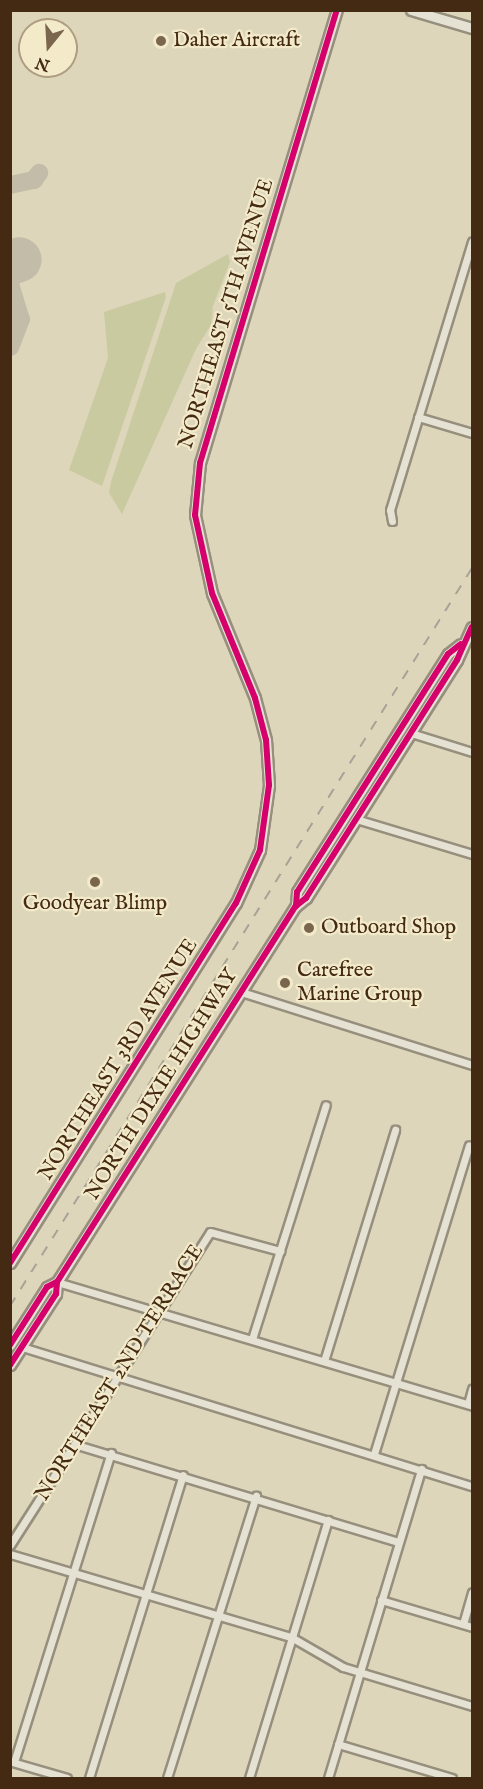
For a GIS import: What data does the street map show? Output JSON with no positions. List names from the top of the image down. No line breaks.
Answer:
{"streets":{"street":["NORTHEAST 5TH AVENUE","NORTHEAST 3RD AVENUE","NORTH DIXIE HIGHWAY","NORTHEAST 2ND TERRACE"]},"crossings":[["NORTHEAST 5TH AVENUE","NORTHEAST 3RD AVENUE"]],"places":["Daher Aircraft","Goodyear Blimp","Outboard Shop","Carefree Marine Group"],"north":"bottom"}
